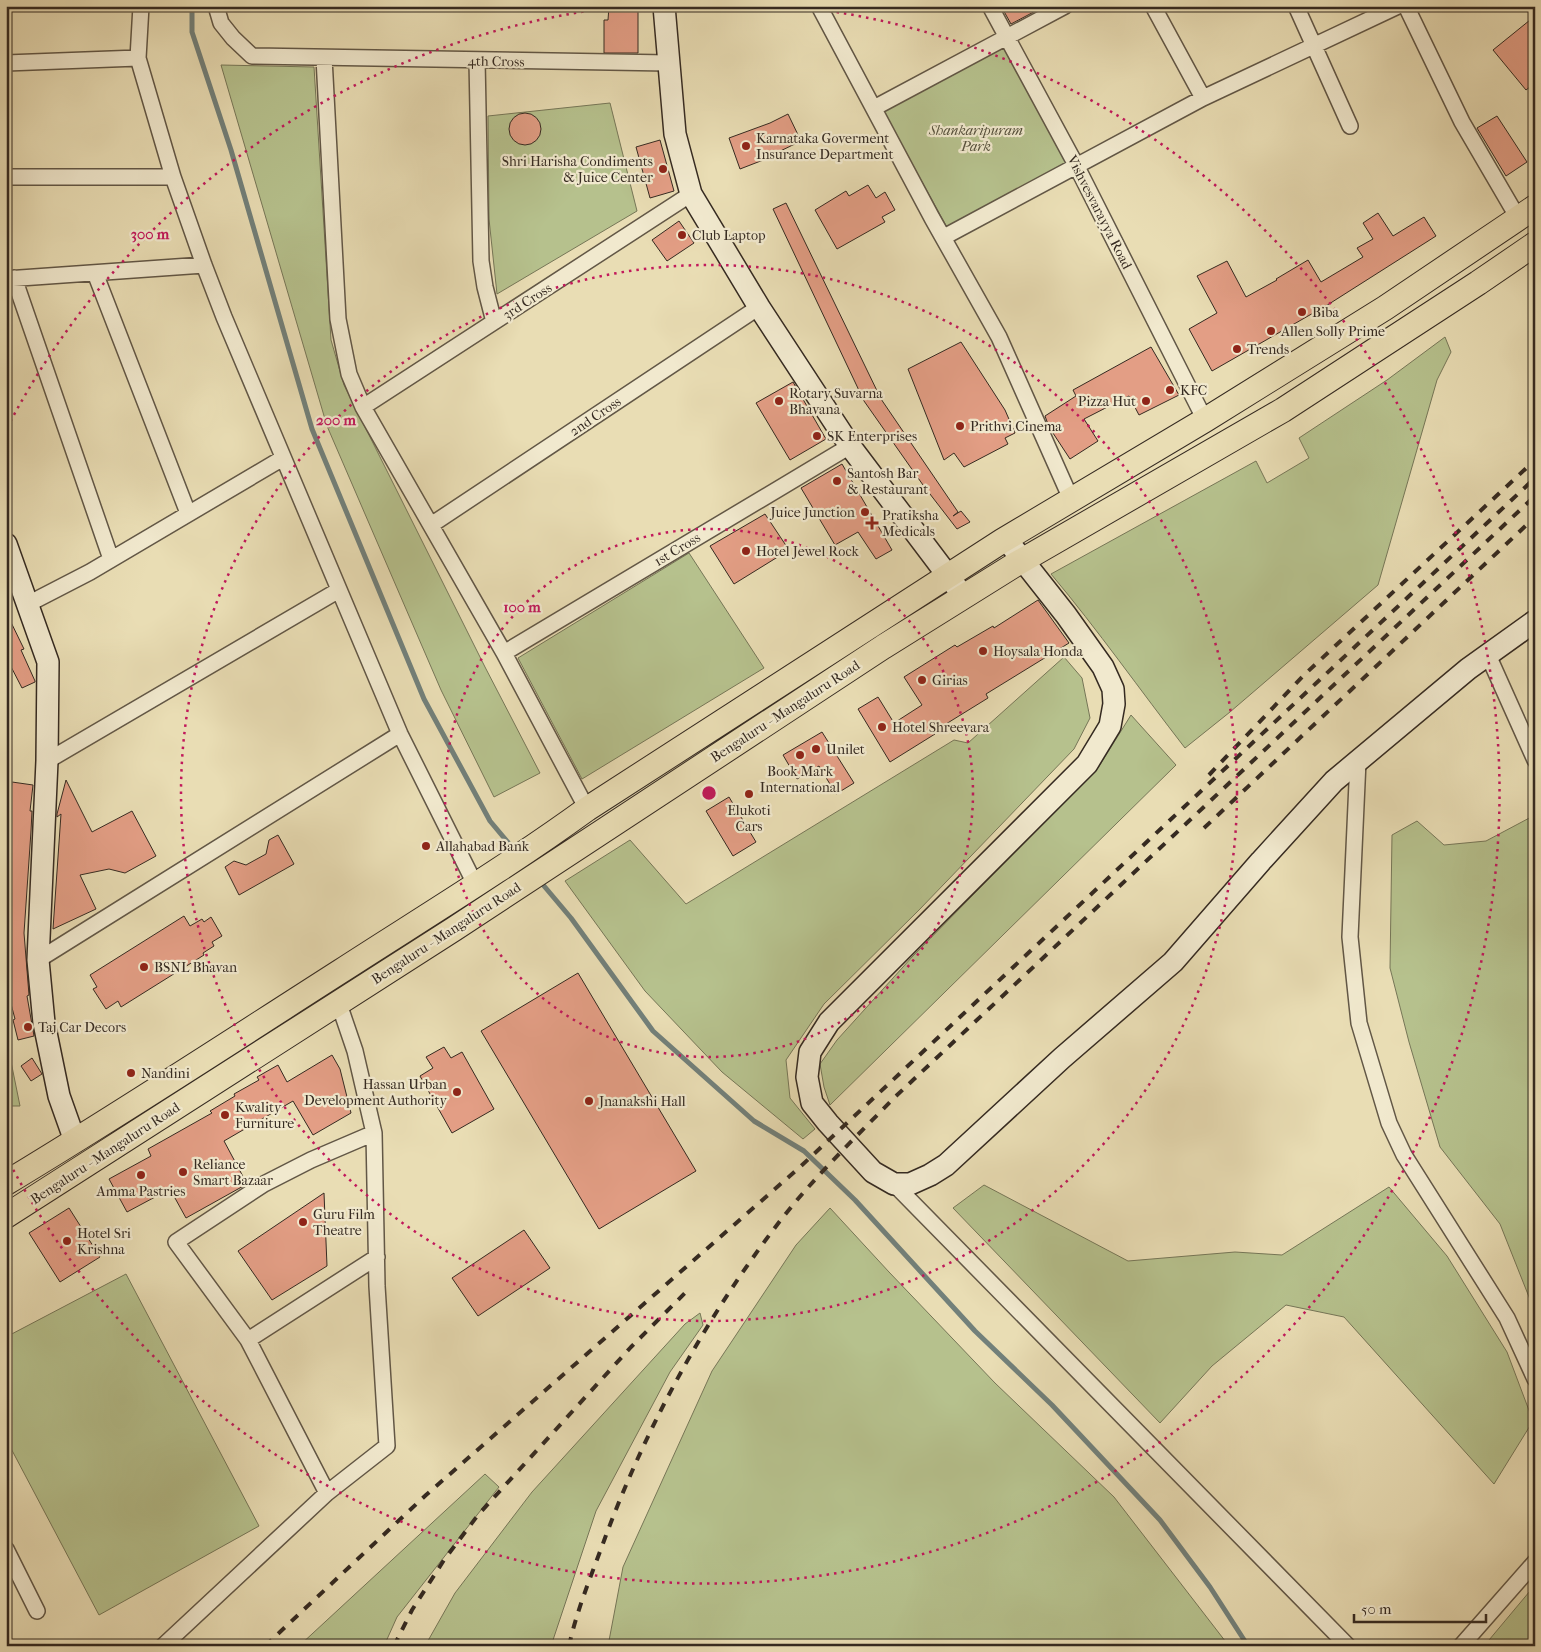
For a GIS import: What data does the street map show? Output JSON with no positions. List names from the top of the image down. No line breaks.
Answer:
{"streets":{"main road":["Bengaluru - Mangaluru Road"],"street":["4th Cross","Vishvesvarayya Road","3rd Cross","2nd Cross","1st Cross"]},"crossings":[["Vishvesvarayya Road","Bengaluru - Mangaluru Road"]],"parks":["Shankaripuram Park"],"places":{"other":["Karnataka Goverment Insurance Department","Shri Harisha Condiments & Juice Center","Club Laptop","Biba","Allen Solly Prime","Trends","KFC","Rotary Suvarna Bhavana","Pizza Hut","Prithvi Cinema","SK Enterprises","Santosh Bar & Restaurant","Juice Junction","Hotel Jewel Rock","Hoysala Honda","Girias","Hotel Shreevara","Unilet","Book Mark International","Elukoti Cars","Allahabad Bank","BSNL Bhavan","Taj Car Decors","Nandini","Hassan Urban Development Authority","Jnanakshi Hall","Kwality Furniture","Reliance Smart Bazaar","Amma Pastries","Guru Film Theatre","Hotel Sri Krishna"],"health":["Pratiksha Medicals"]},"scale_bar":"50 m","rings":["300 m","200 m","100 m"]}
